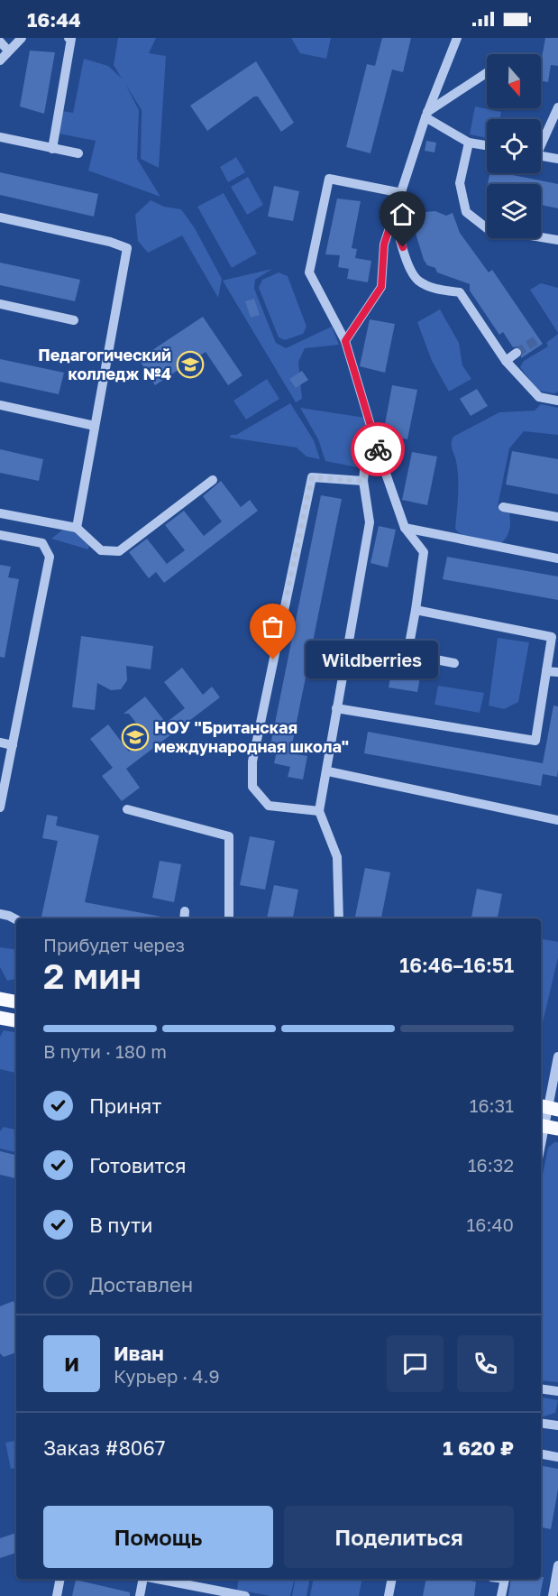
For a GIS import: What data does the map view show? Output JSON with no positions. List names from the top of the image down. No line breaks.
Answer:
{"places":{"school or university":["Педагогический колледж №4","НОУ \"Британская международная школа\""],"other":["Wildberries"]},"north":"bottom","page":{"status":"16:44","bubble":"Wildberries","heading":["2 мин","Прибудет через","16:46–16:51"],"panel":["Иван","Курьер · 4.9","Заказ #8067","1 620 ₽"],"bar":"В пути · 180 m","list":[["Принят","16:31"],["Готовится","16:32"],["В пути","16:40"],"Доставлен"],"round":"И","buttons":["Помощь","Поделиться"]}}
